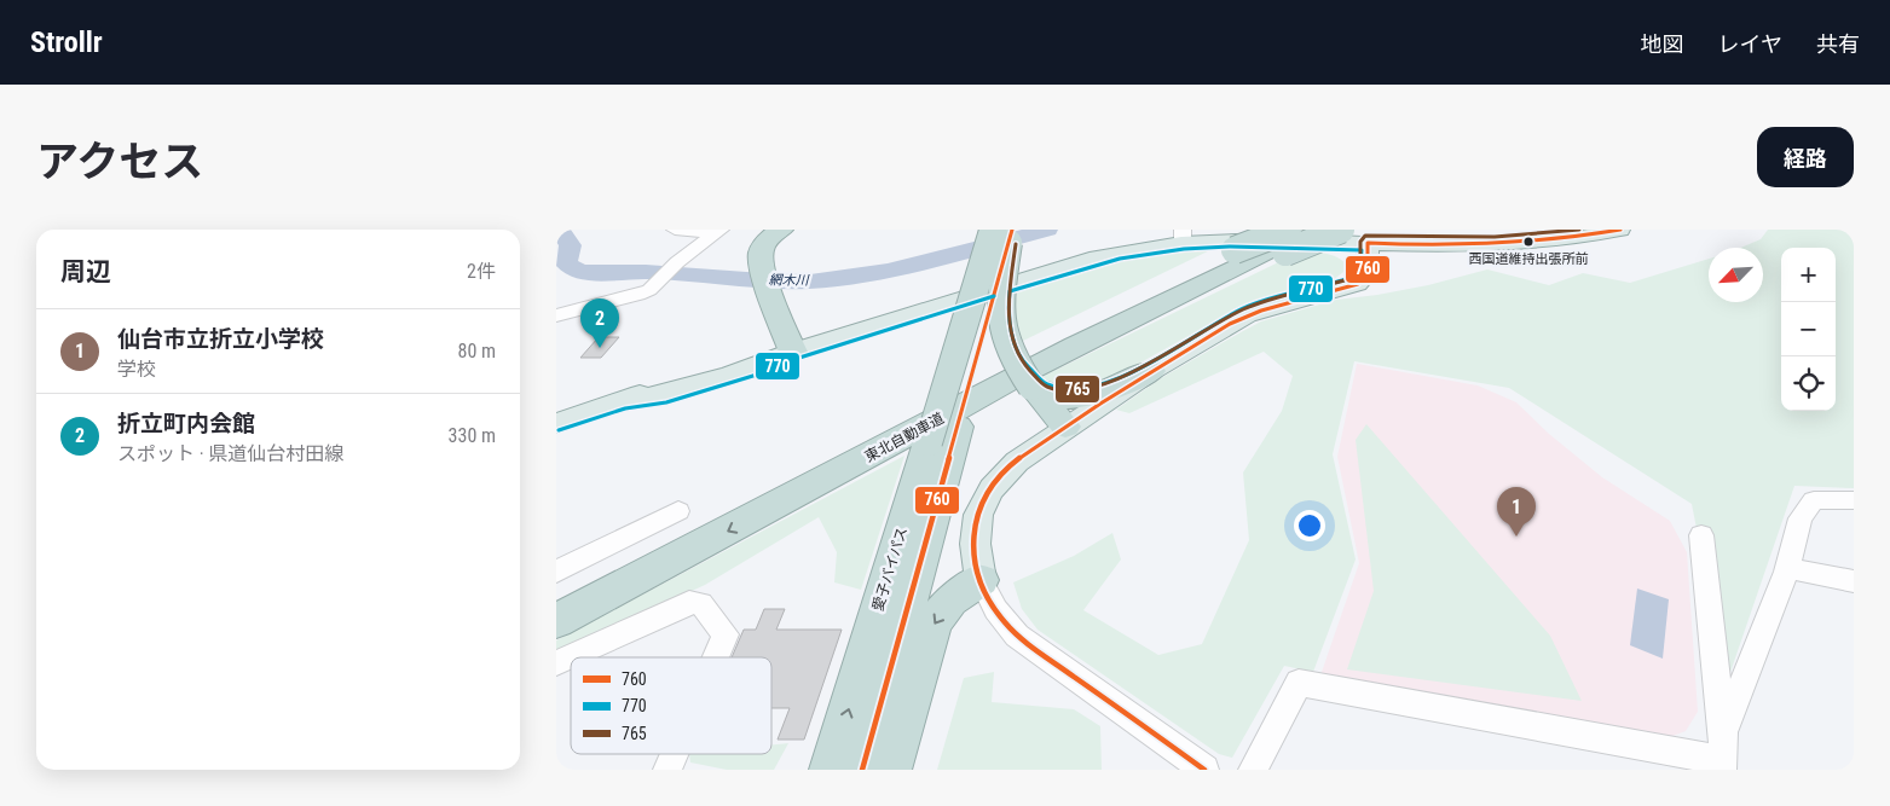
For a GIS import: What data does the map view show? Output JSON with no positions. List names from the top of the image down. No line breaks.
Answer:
{"streets":{"highway":["東北自動車道","愛子バイパス"]},"water":["網木川"],"places":["西国道維持出張所前"],"lines":["transit line 760","transit line 765","transit line 770"],"legend":["760","770","765"],"north":"bottom left","page":{"header":"Strollr","nav":["地図","レイヤ","共有"],"title":"アクセス","buttons":"経路","heading":["周辺","2件"],"map_buttons":["+","−"],"pins":["2","1"],"list":[{"mark":"1","name":"仙台市立折立小学校","note":"学校","value":"80 m"},{"mark":"2","name":"折立町内会館","note":"スポット · 県道仙台村田線","value":"330 m"}]}}
